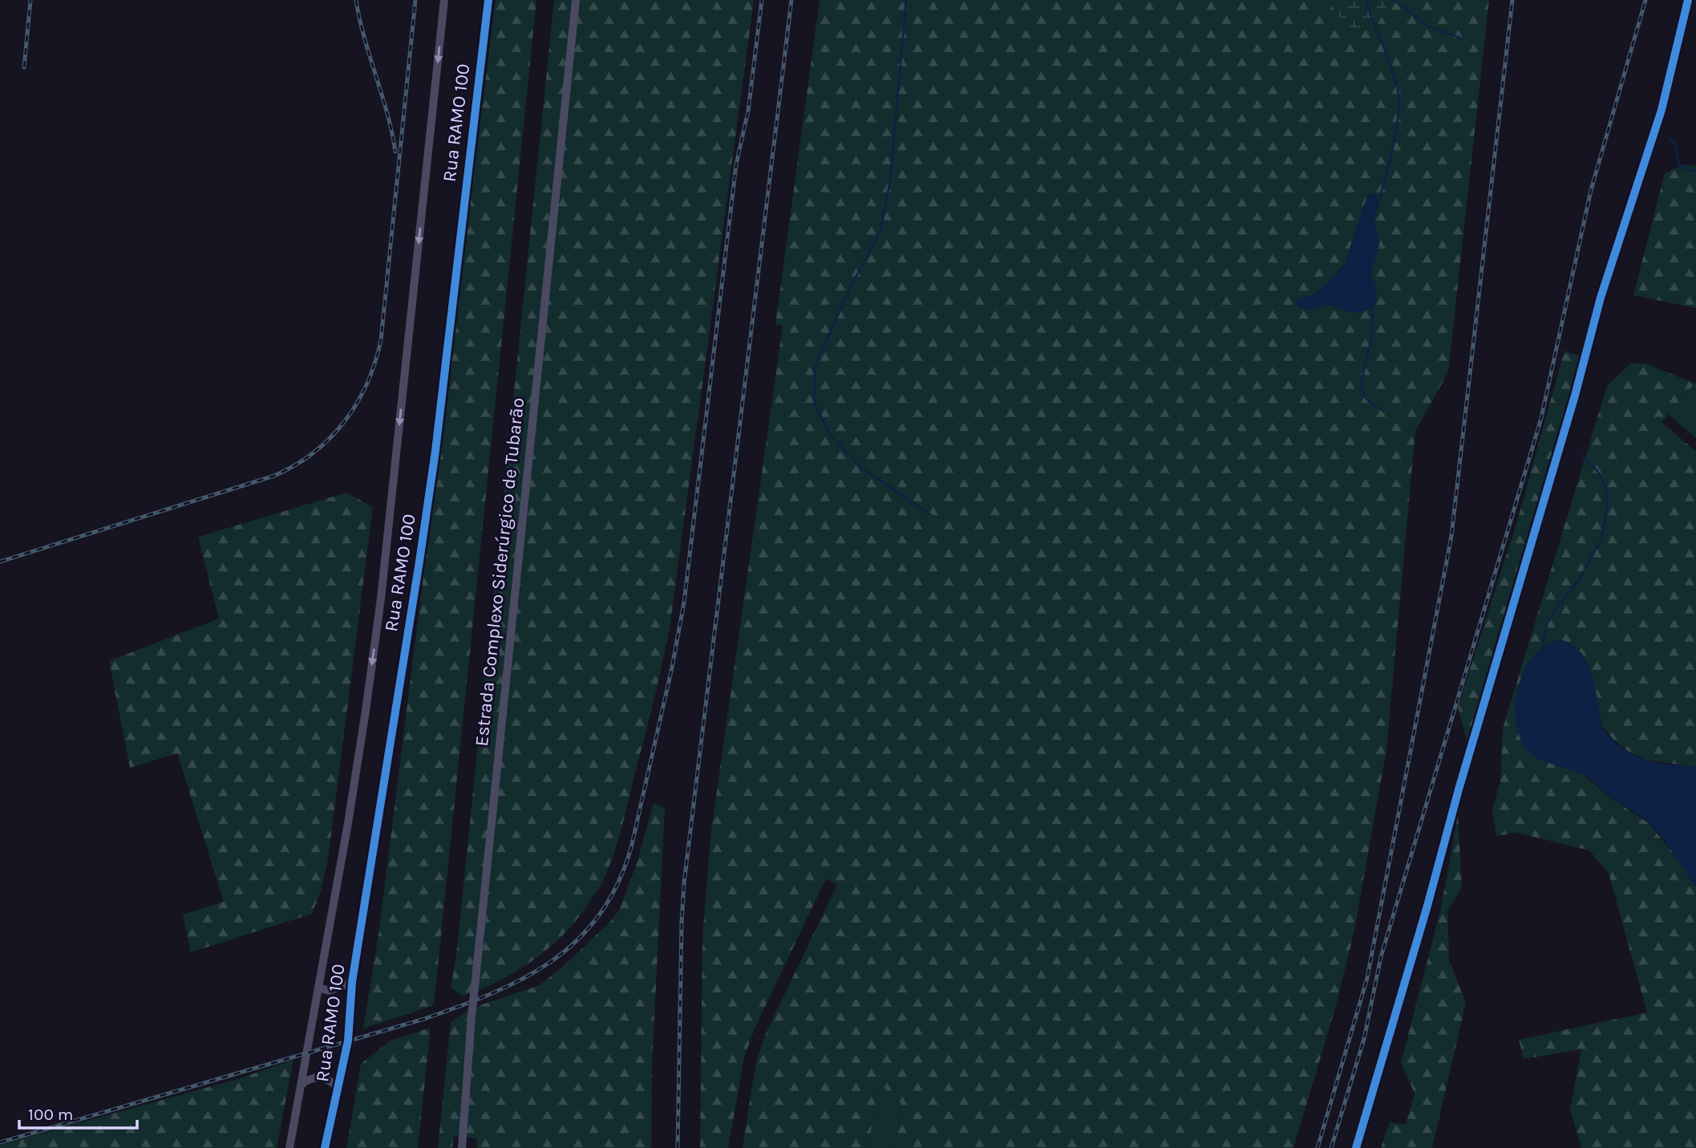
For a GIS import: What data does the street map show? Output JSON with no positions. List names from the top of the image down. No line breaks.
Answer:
{"streets":{"street":["Rua RAMO 100","Estrada Complexo Siderúrgico de Tubarão"]},"scale_bar":"100 m"}
